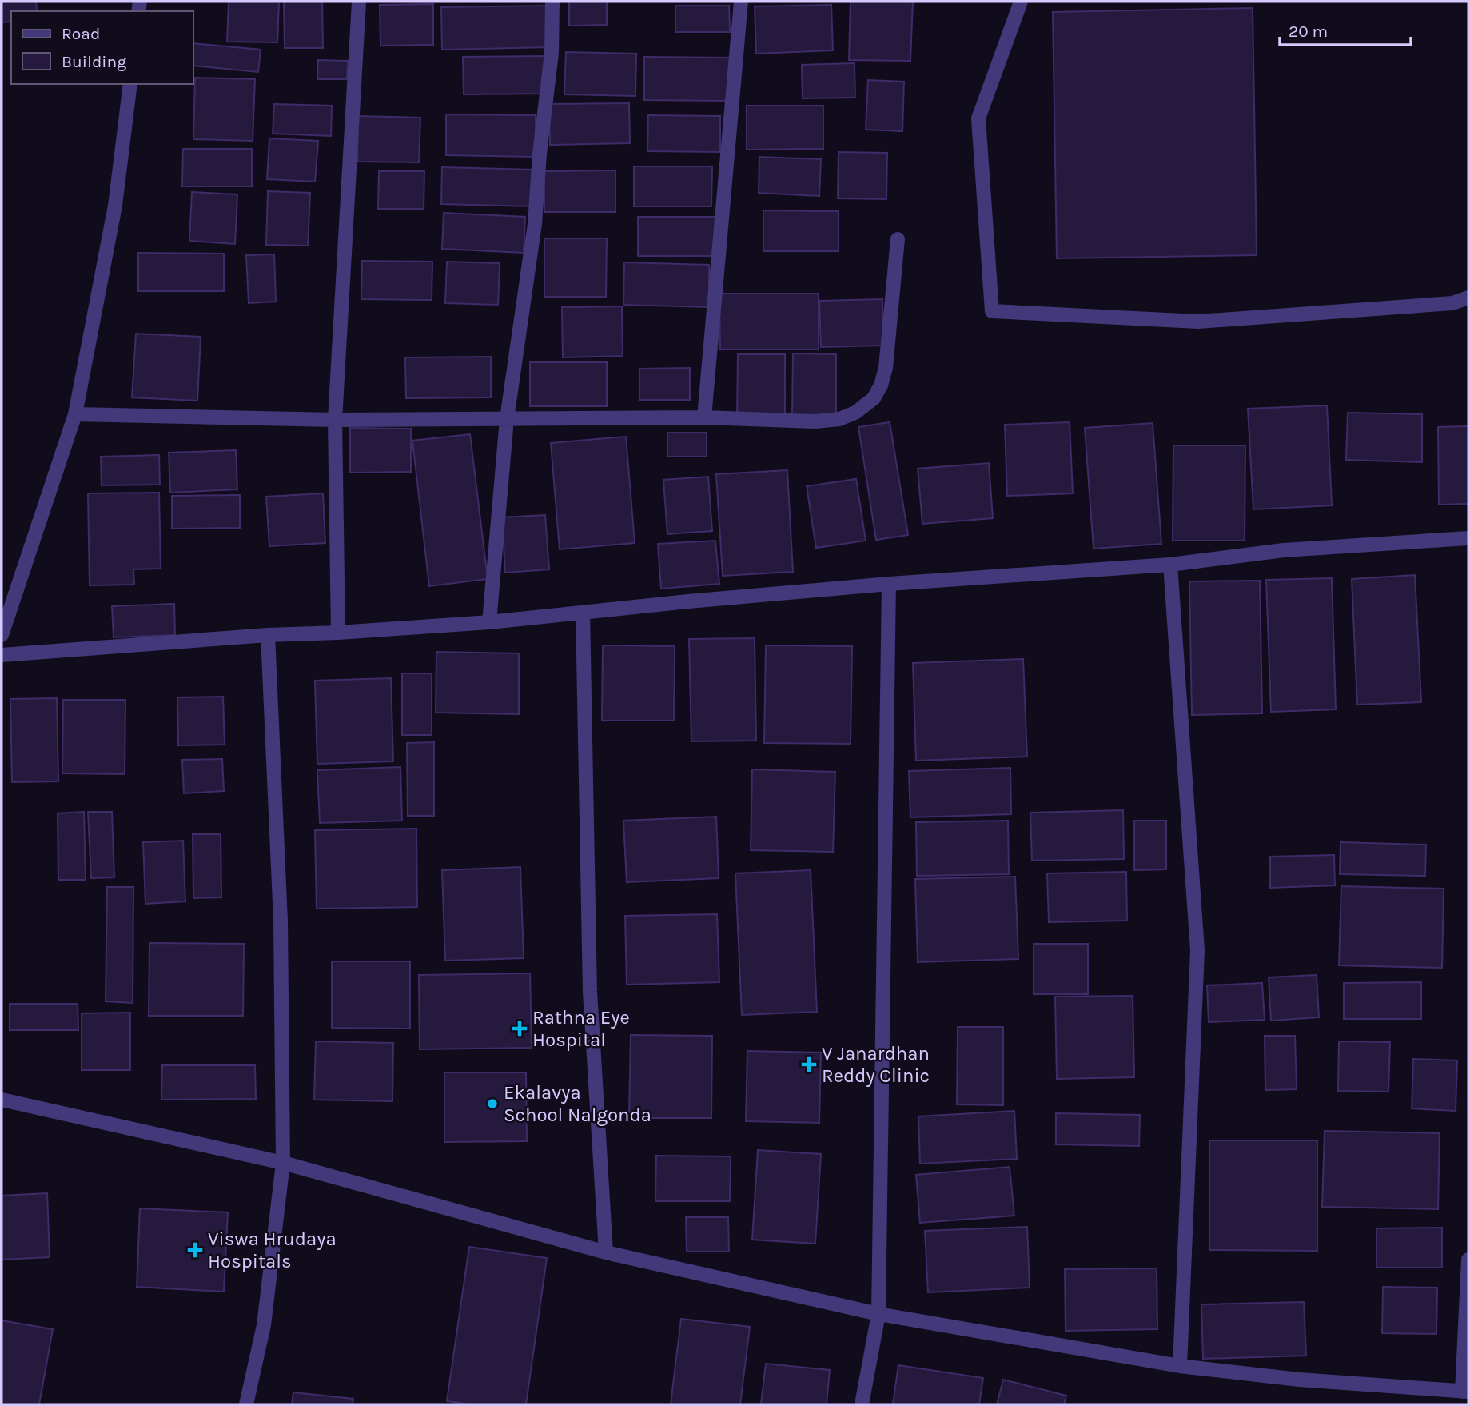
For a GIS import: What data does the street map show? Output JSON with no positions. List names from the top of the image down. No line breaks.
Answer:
{"places":{"health":["Rathna Eye Hospital","V Janardhan Reddy Clinic","Viswa Hrudaya Hospitals"],"other":["Ekalavya School Nalgonda"]},"legend":["Road","Building"],"scale_bar":"20 m"}
